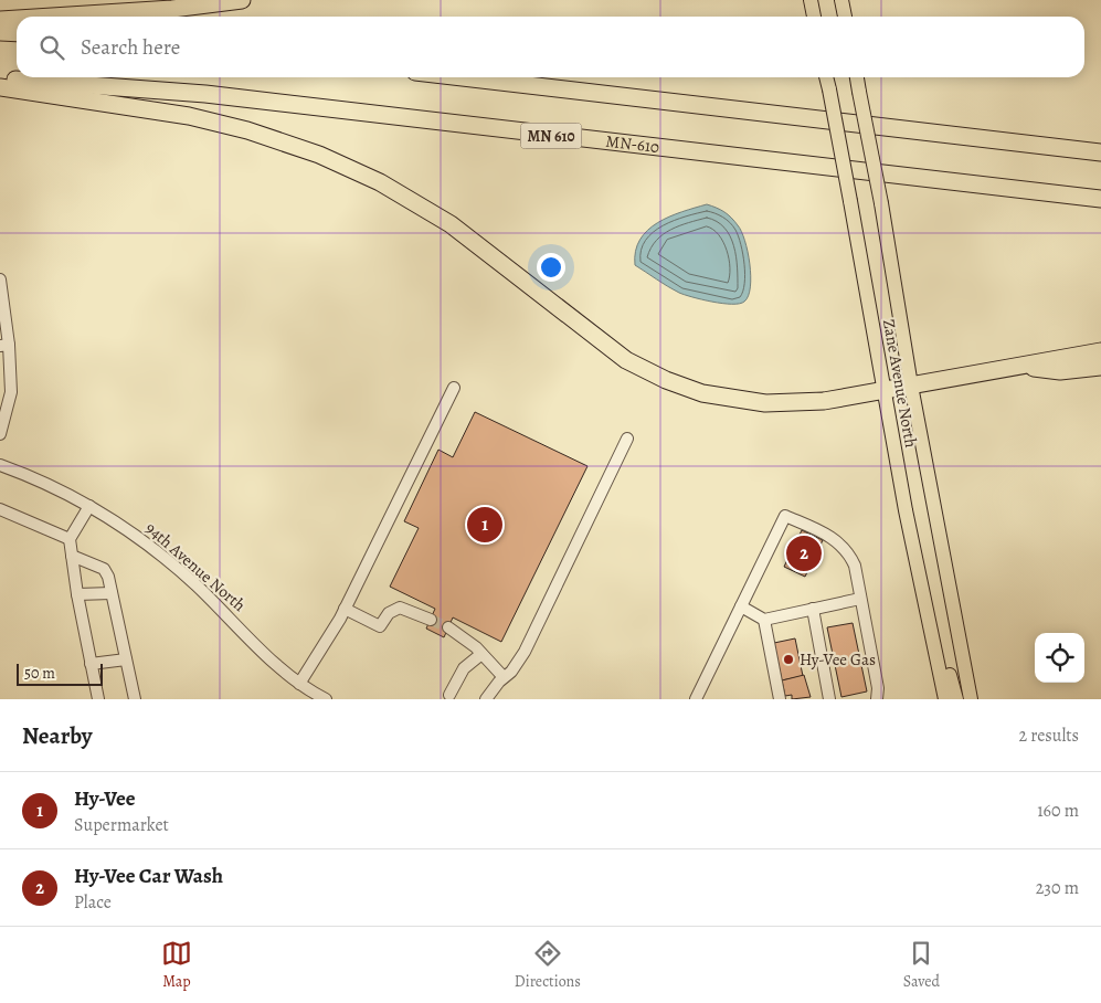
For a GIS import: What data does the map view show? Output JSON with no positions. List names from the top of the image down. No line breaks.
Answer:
{"streets":{"highway":["MN 610","MN-610"],"main road":["Zane Avenue North"],"street":["94th Avenue North"]},"places":["Hy-Vee Gas"],"scale_bar":"50 m","page":{"search":"Search here","pins":["1","2"],"scale":"50 m","heading":["Nearby","2 results"],"list":[{"mark":"1","name":"Hy-Vee","note":"Supermarket","value":"160 m"},{"mark":"2","name":"Hy-Vee Car Wash","note":"Place","value":"230 m"}],"nav":["Map","Directions","Saved"]}}
